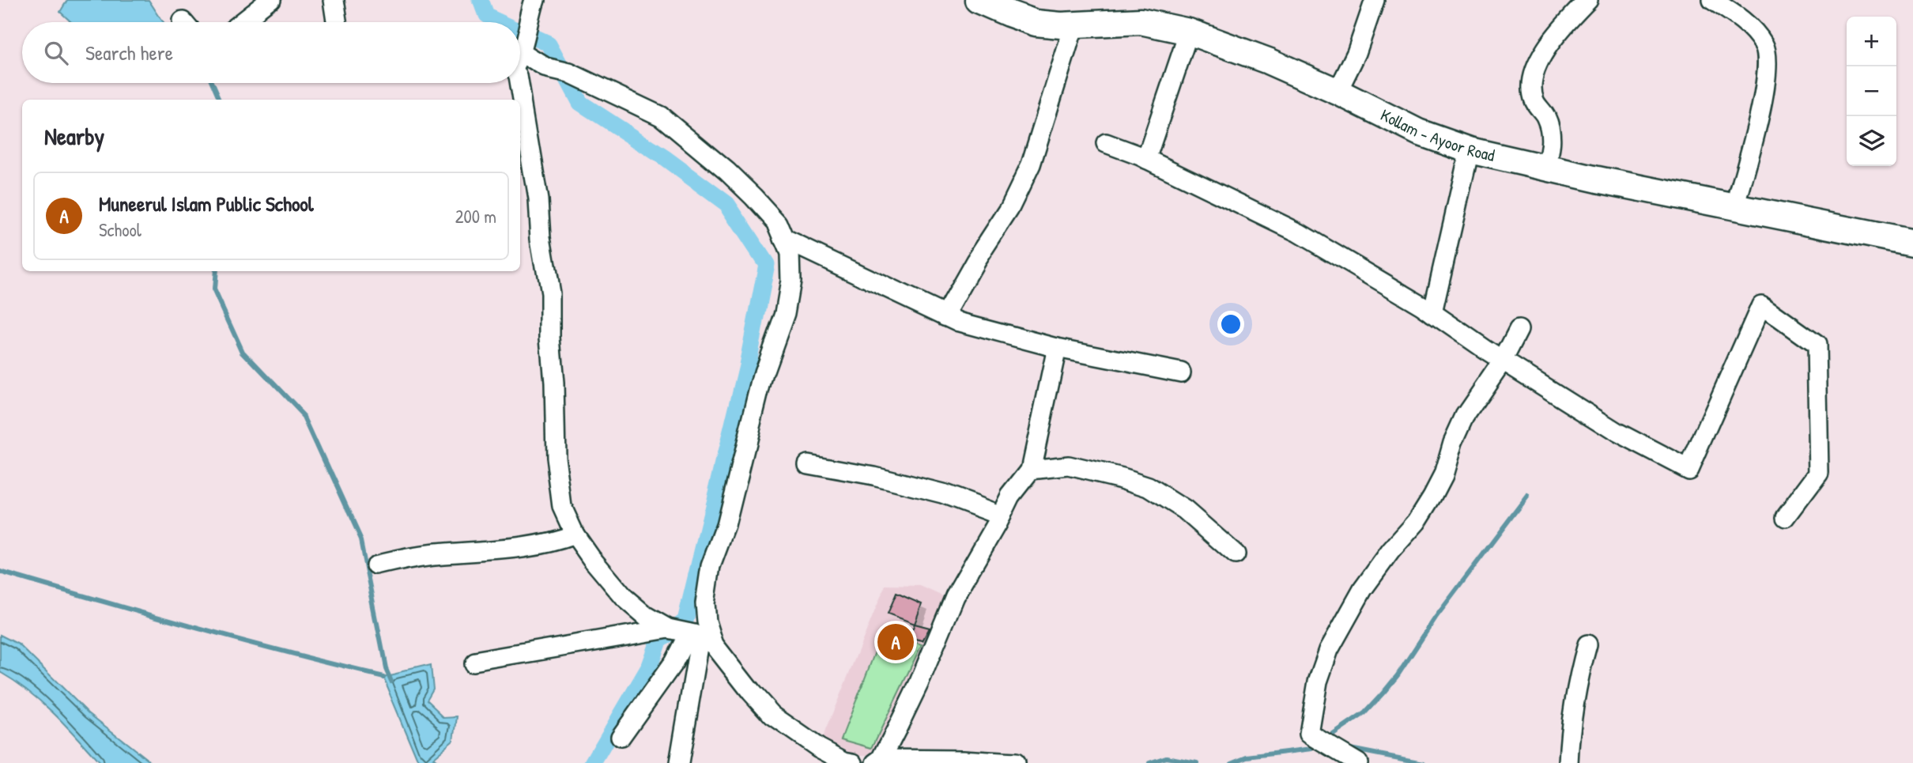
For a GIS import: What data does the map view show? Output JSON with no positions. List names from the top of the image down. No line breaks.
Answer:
{"streets":{"main road":["Kollam - Ayoor Road"]},"page":{"map_buttons":["+","−"],"search":"Search here","heading":"Nearby","list":[{"mark":"A","name":"Muneerul Islam Public School","note":"School","value":"200 m"}],"pins":"A"}}
